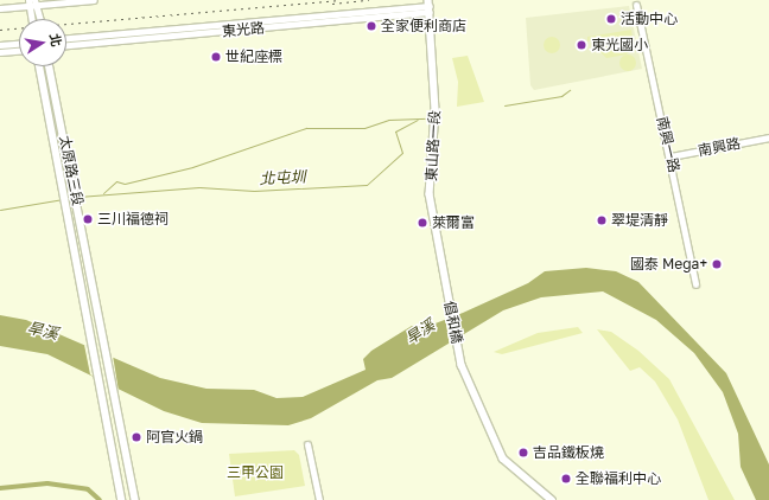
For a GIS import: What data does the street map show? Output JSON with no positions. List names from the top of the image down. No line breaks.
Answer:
{"streets":{"main road":["東山路一段","太原路三段","倡和橋"],"street":["東光路","南興一路","南興路"]},"crossings":[["東光路","東山路一段"],["南興一路","南興路"],["東山路一段","倡和橋"]],"water":["北屯圳","旱溪"],"parks":["三甲公園"],"places":["活動中心","全家便利商店","東光國小","世紀座標","三川福德祠","翠堤清靜","萊爾富","國泰 Mega+","阿官火鍋","吉品鐵板燒","全聯福利中心"],"north":"right"}
